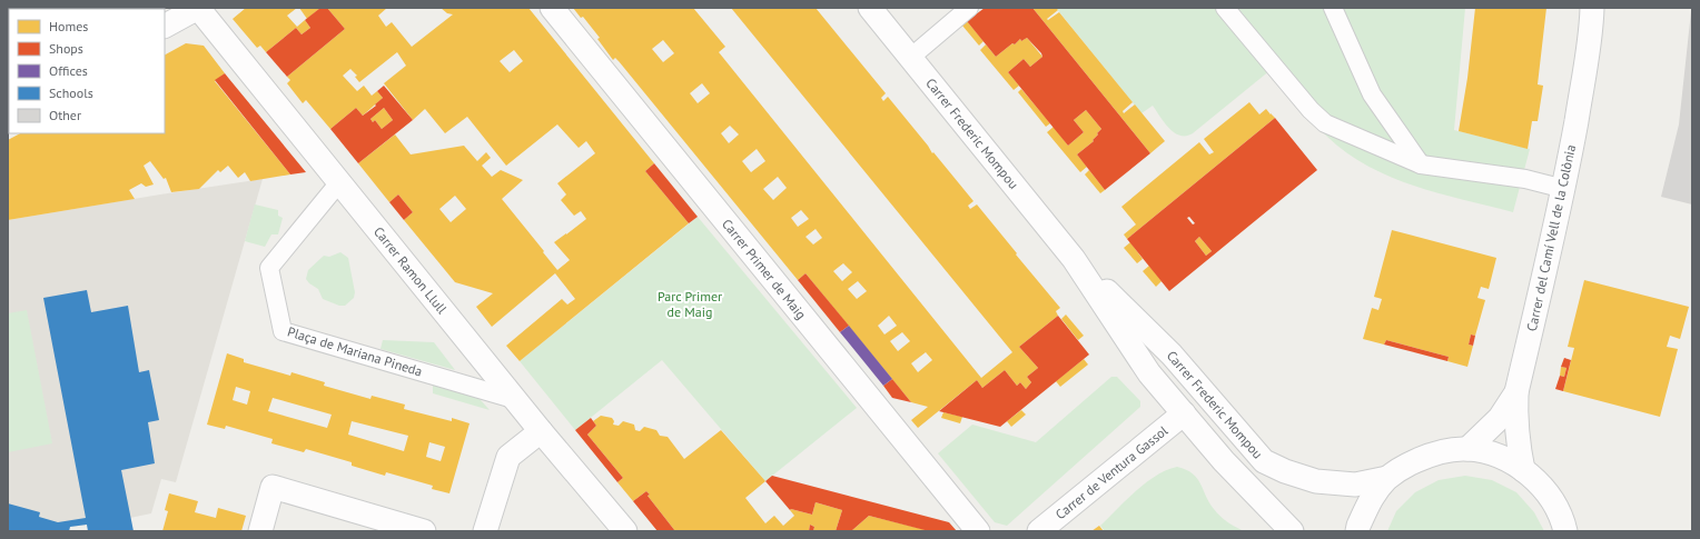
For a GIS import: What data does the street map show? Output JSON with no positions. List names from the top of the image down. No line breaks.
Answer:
{"streets":{"street":["Carrer Frederic Mompou","Carrer del Camí Vell de la Colònia","Carrer Primer de Maig","Carrer Ramon Llull","Plaça de Mariana Pineda","Carrer de Ventura Gassol"]},"crossings":[["Carrer Frederic Mompou","Carrer de Ventura Gassol"],["Carrer Ramon Llull","Plaça de Mariana Pineda"]],"parks":["Parc Primer de Maig"],"legend":["Homes","Shops","Offices","Schools","Other"]}
